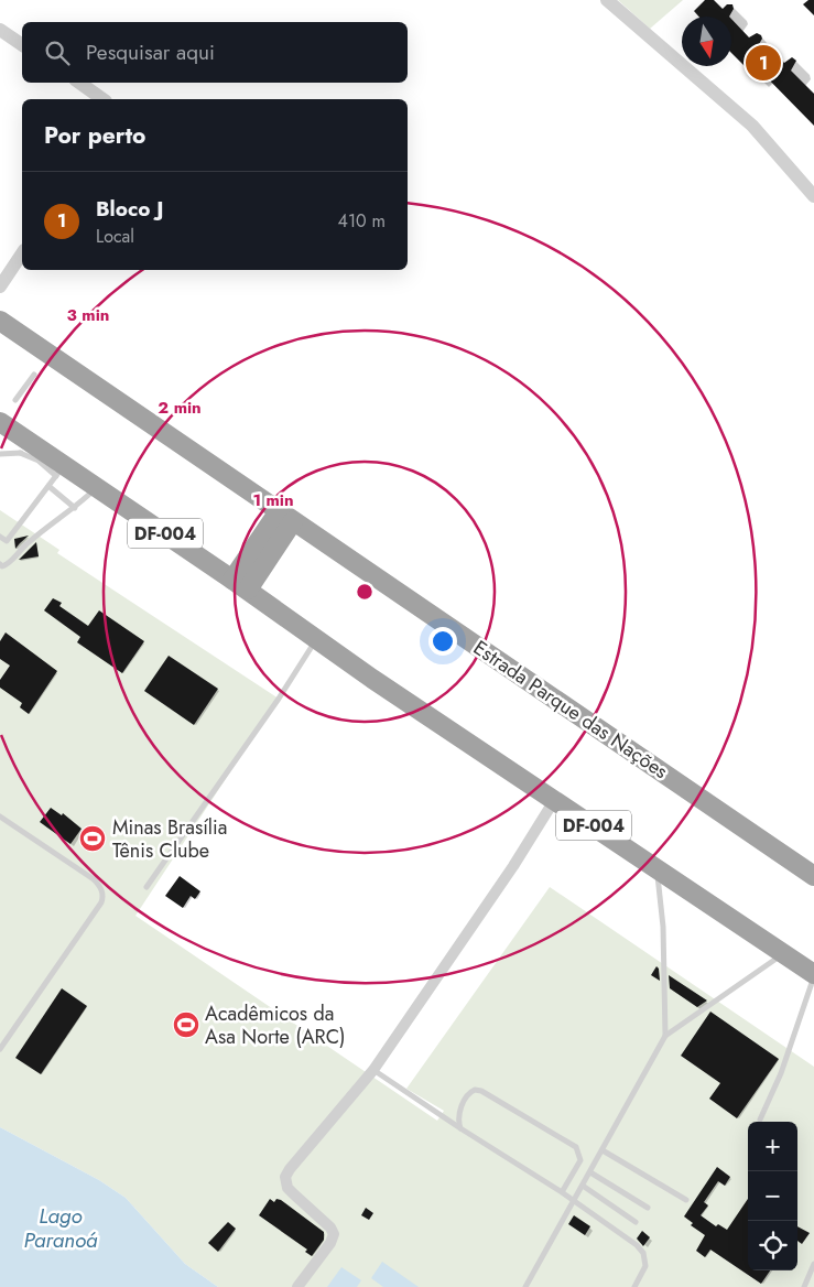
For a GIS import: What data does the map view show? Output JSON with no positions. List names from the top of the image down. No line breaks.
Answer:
{"streets":{"highway":["DF-004","Estrada Parque das Nações"]},"water":["Lago Paranoá"],"places":{"sports":["Minas Brasília Tênis Clube","Acadêmicos da Asa Norte (ARC)"]},"north":"bottom","page":{"search":"Pesquisar aqui","pins":"1","heading":"Por perto","list":[{"mark":"1","name":"Bloco J","note":"Local","value":"410 m"}],"map_buttons":["+","−"]},"rings":["3 min","2 min","1 min"]}
